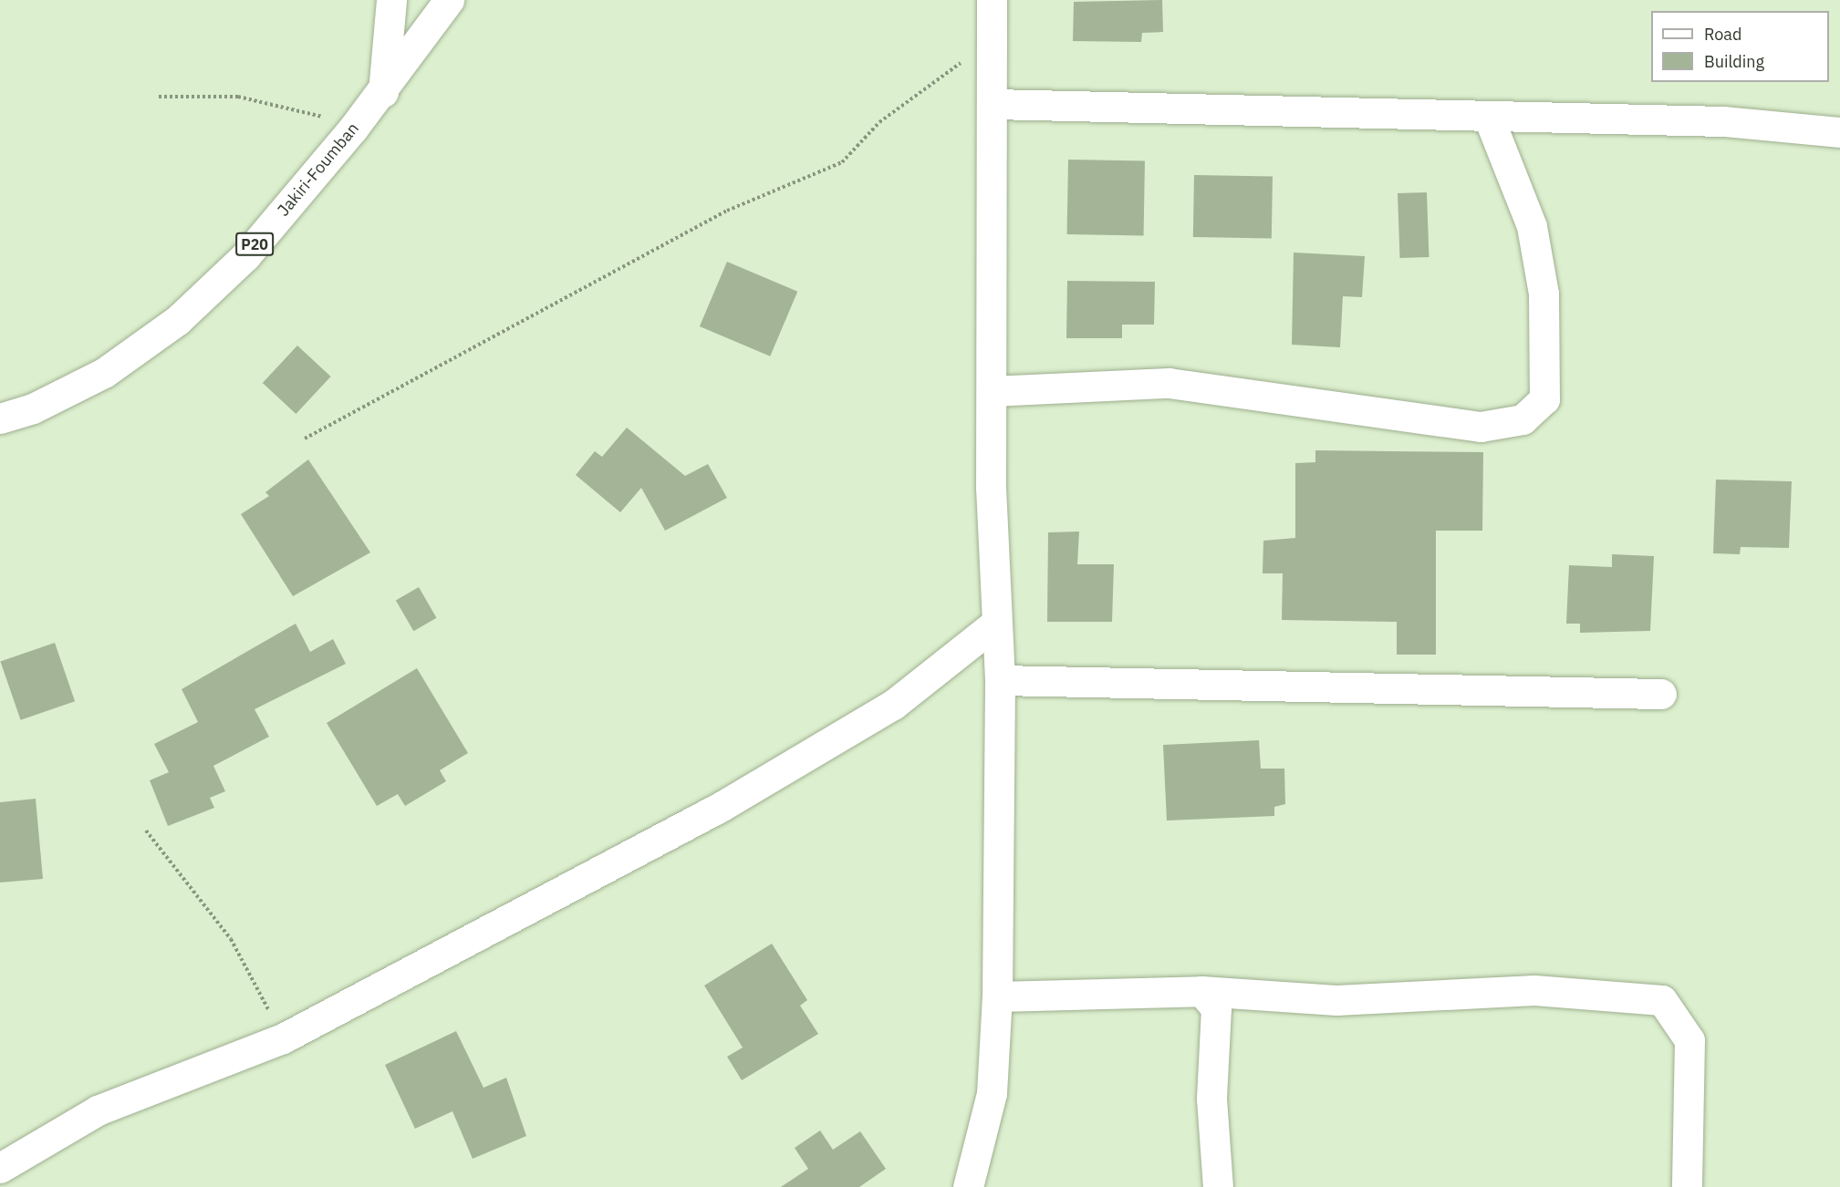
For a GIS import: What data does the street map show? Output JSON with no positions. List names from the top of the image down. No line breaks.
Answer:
{"streets":{"street":["Jakiri-Foumban","P20"]},"legend":["Road","Building"]}
